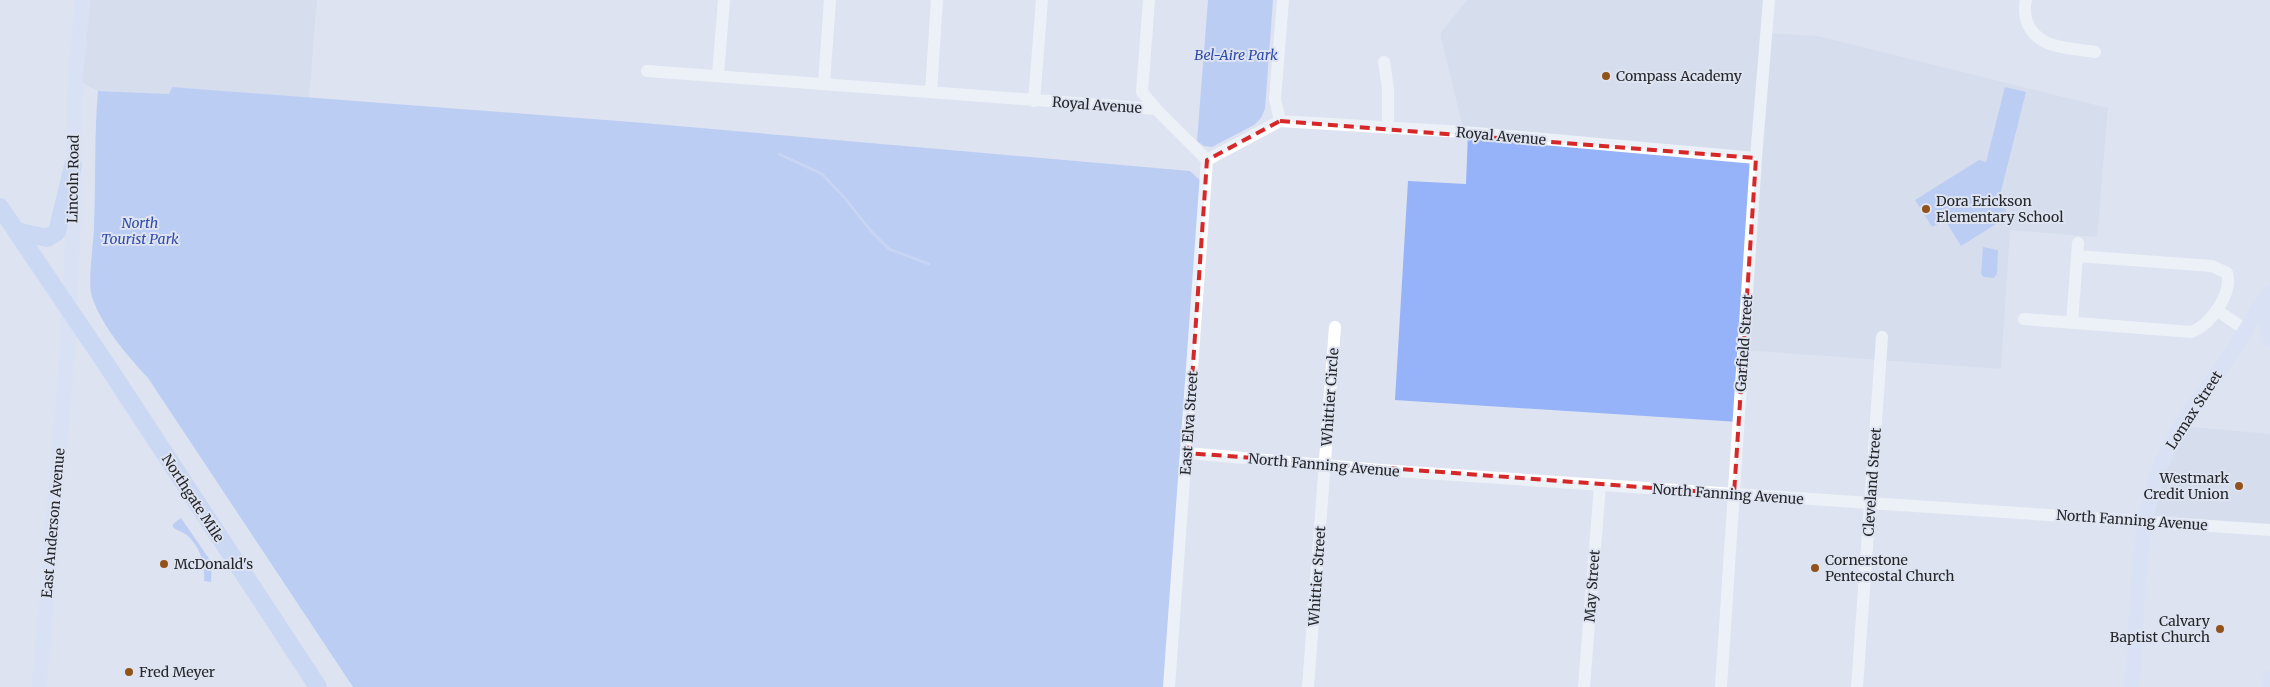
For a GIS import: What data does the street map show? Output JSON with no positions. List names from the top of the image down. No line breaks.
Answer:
{"streets":{"highway":["Northgate Mile"],"main road":["Lincoln Road","Lomax Street","East Anderson Avenue"],"street":["Royal Avenue","Garfield Street","Whittier Circle","East Elva Street","North Fanning Avenue","Cleveland Street","Whittier Street","May Street"]},"crossings":[["Royal Avenue","Garfield Street"],["Royal Avenue","East Elva Street"],["Lincoln Road","Northgate Mile"],["Lincoln Road","East Anderson Avenue"],["Garfield Street","North Fanning Avenue"],["Whittier Circle","North Fanning Avenue"],["Whittier Circle","Whittier Street"],["Lomax Street","North Fanning Avenue"],["East Elva Street","North Fanning Avenue"],["North Fanning Avenue","Cleveland Street"],["North Fanning Avenue","Whittier Street"],["North Fanning Avenue","May Street"]],"parks":["Bel-Aire Park","North Tourist Park"],"places":["Compass Academy","Dora Erickson Elementary School","Westmark Credit Union","McDonald's","Cornerstone Pentecostal Church","Calvary Baptist Church","Fred Meyer"]}
